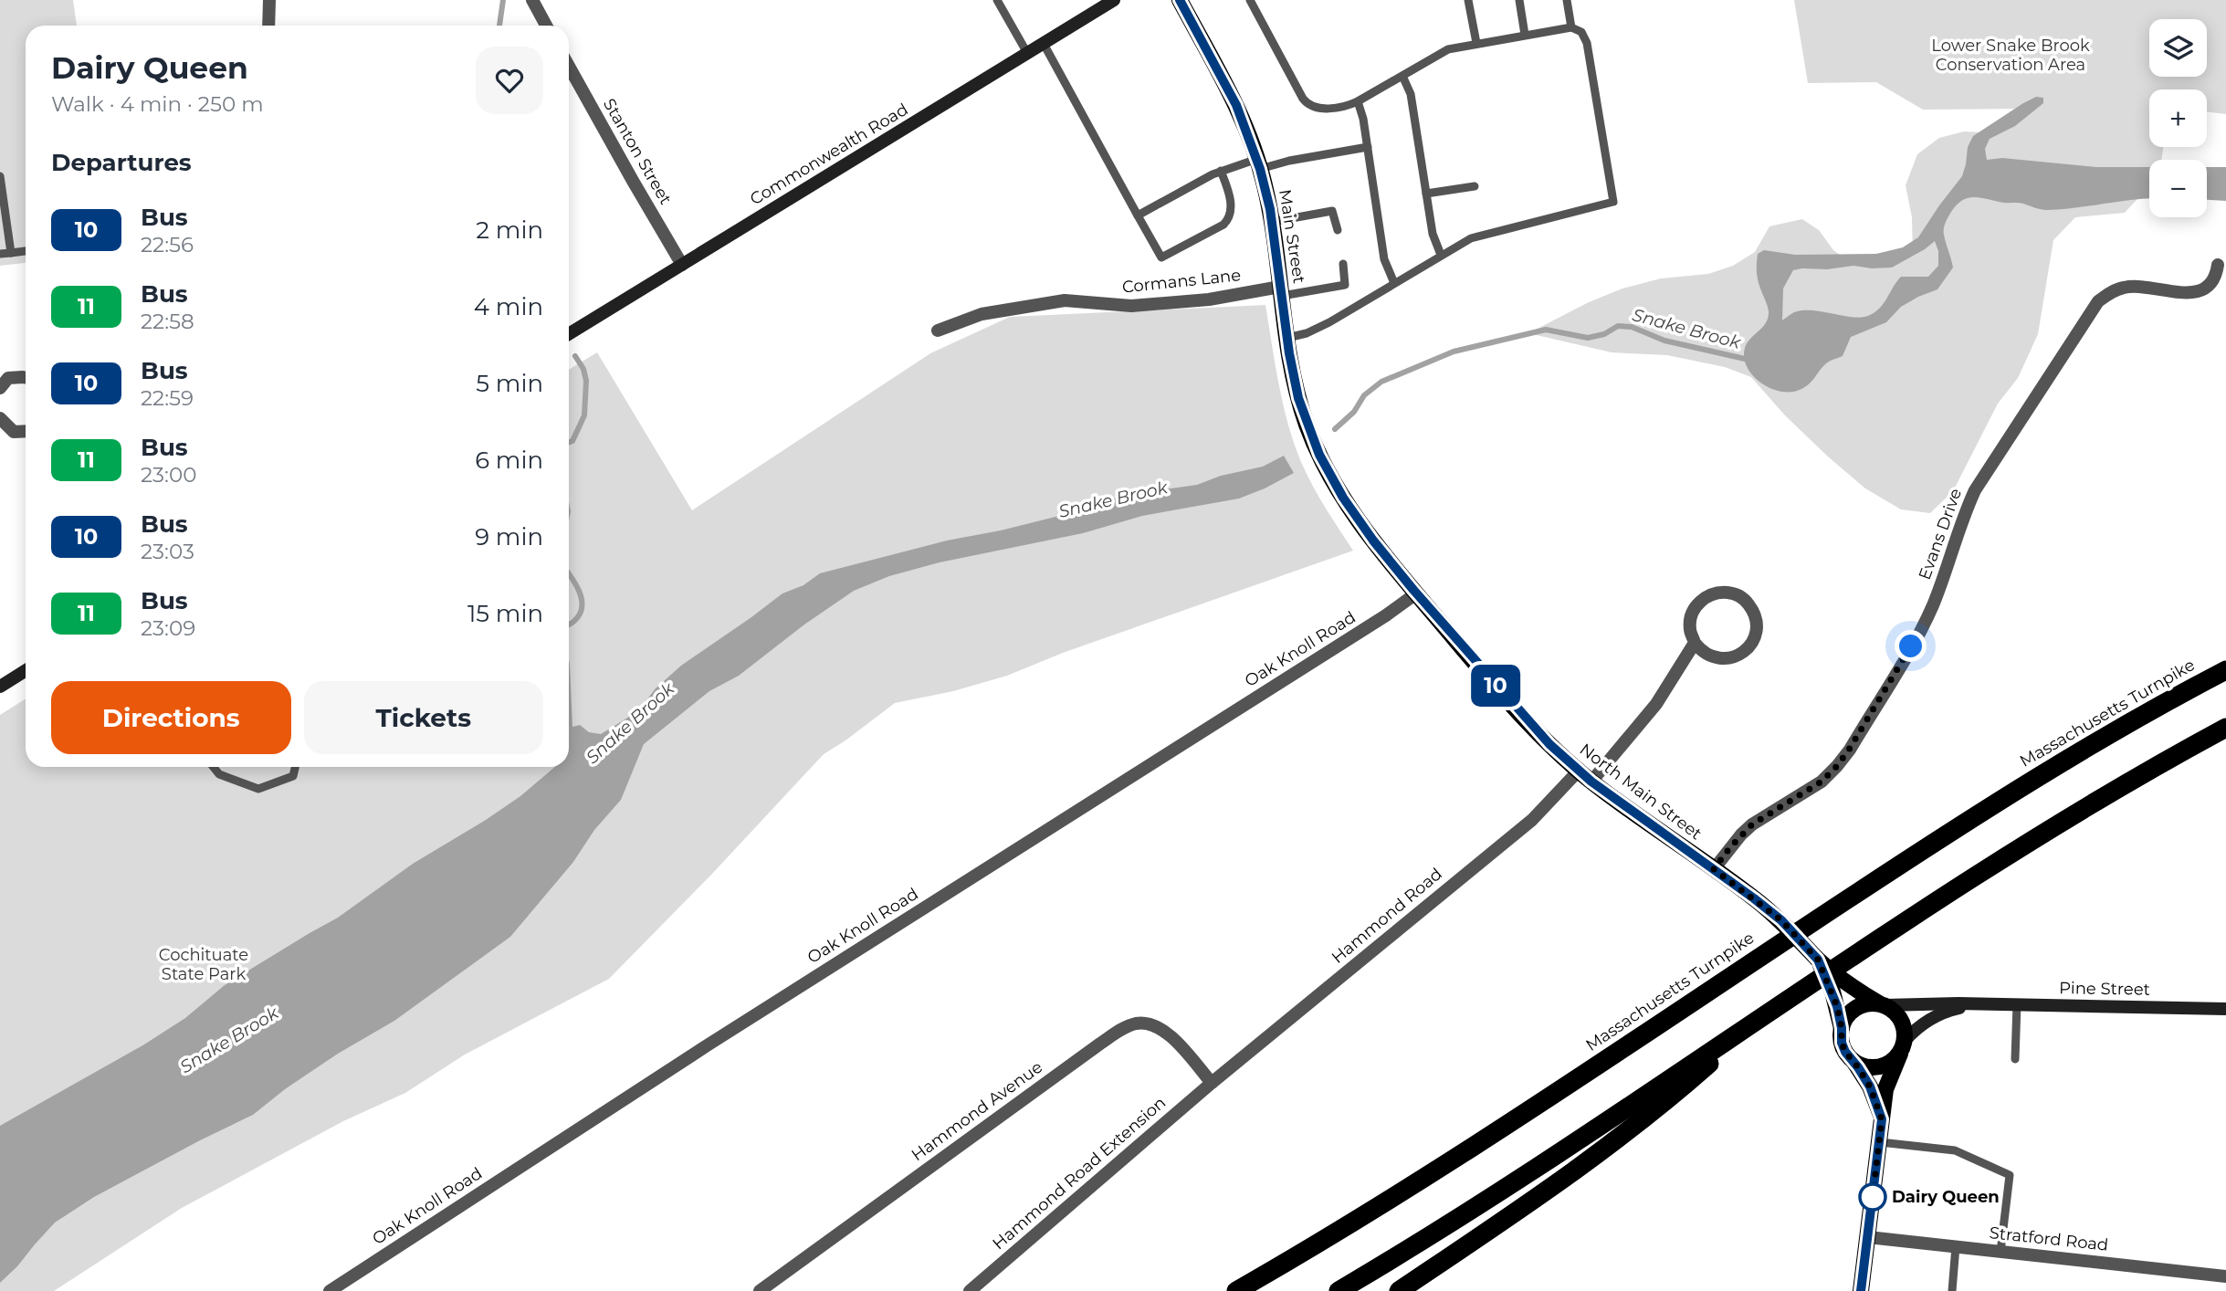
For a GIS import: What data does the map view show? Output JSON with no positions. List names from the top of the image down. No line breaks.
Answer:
{"streets":{"highway":["Massachusetts Turnpike"],"main road":["Commonwealth Road","Main Street","North Main Street","Pine Street"],"street":["Stanton Street","Cormans Lane","Evans Drive","Oak Knoll Road","Hammond Road","Hammond Avenue","Hammond Road Extension","Stratford Road"]},"crossings":[["Stanton Street","Commonwealth Road"],["Main Street","Cormans Lane"],["Main Street","North Main Street"],["Evans Drive","North Main Street"],["Oak Knoll Road","North Main Street"],["North Main Street","Hammond Road"],["North Main Street","Pine Street"],["Hammond Road","Hammond Avenue"],["Hammond Road","Hammond Road Extension"],["Hammond Avenue","Hammond Road Extension"]],"water":["Snake Brook"],"parks":["Lower Snake Brook Conservation Area","Cochituate State Park"],"places":["Dairy Queen"],"lines":["bus line 10"],"page":{"on_map":"10","map_buttons":["+","−"],"heading":[["Dairy Queen","Walk · 4 min · 250 m"],"Departures"],"list":[{"mark":"10","name":"Bus","note":"22:56","value":"2 min"},{"mark":"11","name":"Bus","note":"22:58","value":"4 min"},{"mark":"10","name":"Bus","note":"22:59","value":"5 min"},{"mark":"11","name":"Bus","note":"23:00","value":"6 min"},{"mark":"10","name":"Bus","note":"23:03","value":"9 min"},{"mark":"11","name":"Bus","note":"23:09","value":"15 min"}],"buttons":["Directions","Tickets"]}}
